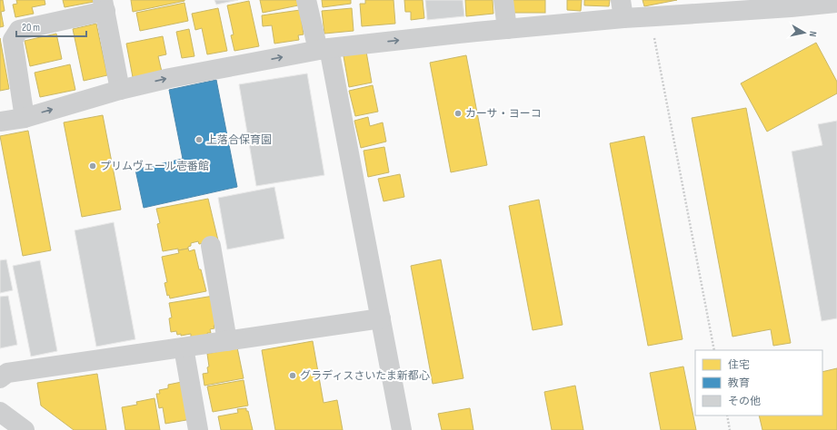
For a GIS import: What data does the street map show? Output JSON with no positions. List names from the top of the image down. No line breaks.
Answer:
{"places":["カーサ・ヨーコ","上落合保育園","プリムヴェール壱番館","グラディスさいたま新都心"],"legend":["住宅","教育","その他"],"scale_bar":"20 m","north":"right"}
